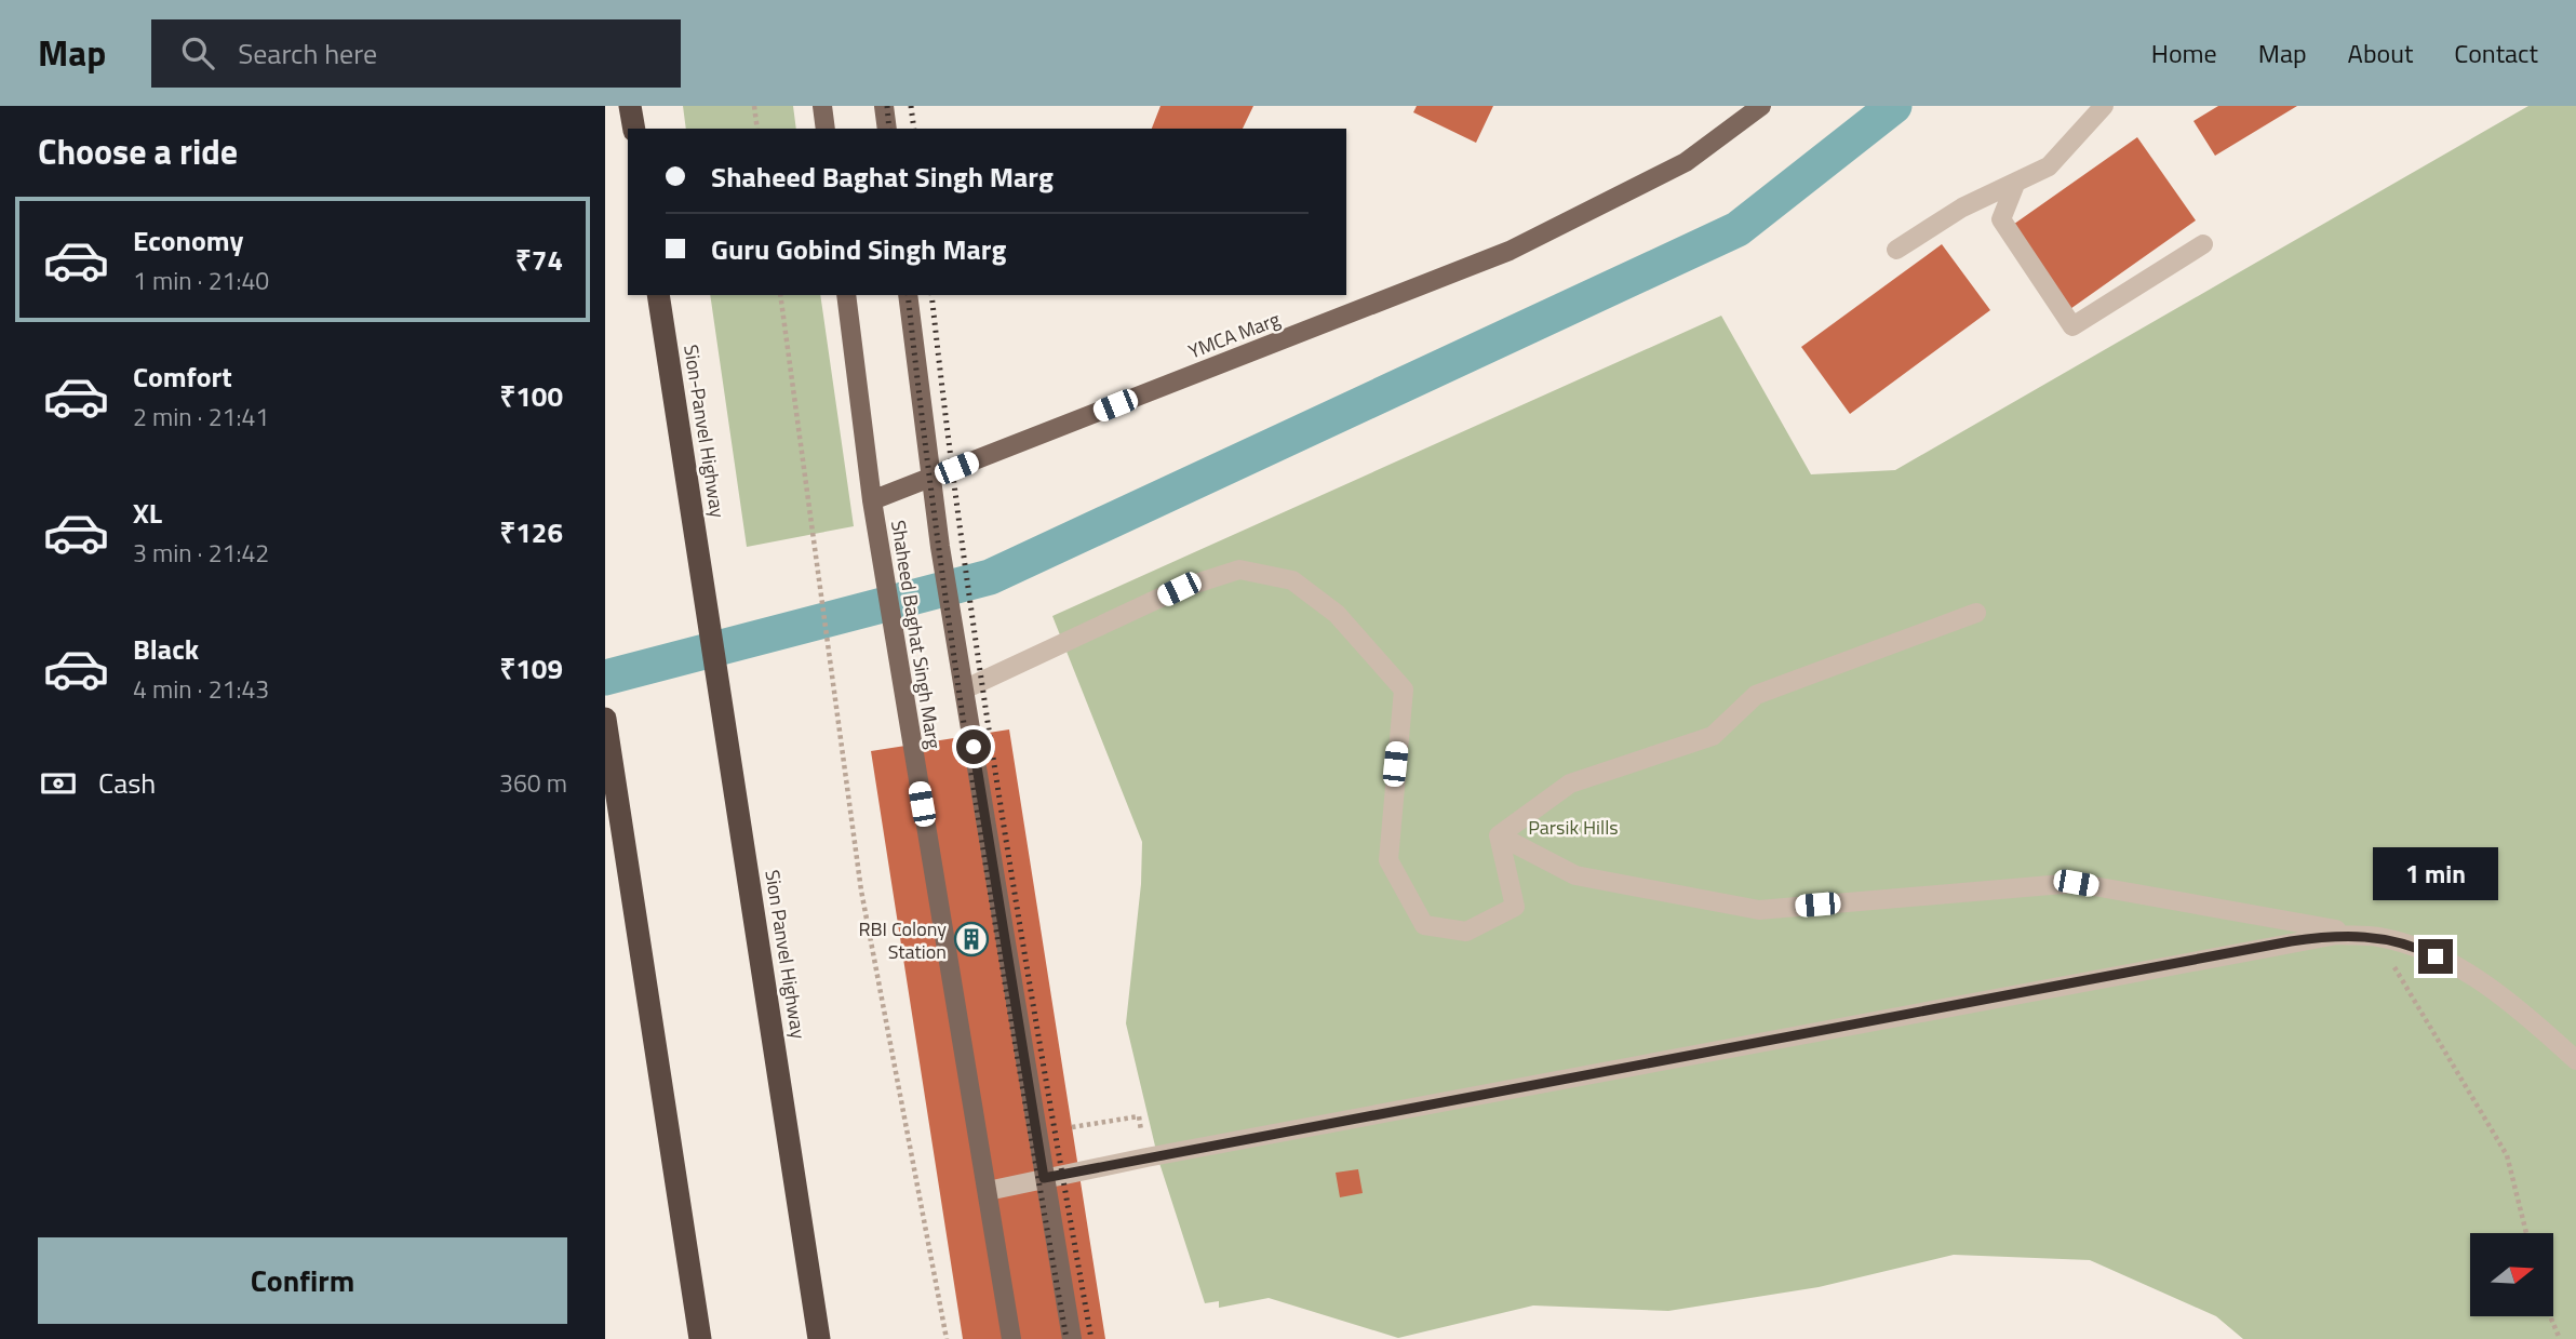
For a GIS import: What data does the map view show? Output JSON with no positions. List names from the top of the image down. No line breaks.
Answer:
{"streets":{"highway":["Sion-Panvel Highway","Sion Panvel Highway"],"main road":["YMCA Marg","Shaheed Baghat Singh Marg"]},"crossings":[["YMCA Marg","Shaheed Baghat Singh Marg"],["Sion-Panvel Highway","Sion Panvel Highway"]],"parks":["Parsik Hills"],"places":{"building":["RBI Colony Station"]},"north":"right","page":{"header":"Map","search":"Search here","nav":["Home","Map","About","Contact"],"heading":"Choose a ride","banner":["Shaheed Baghat Singh Marg","Guru Gobind Singh Marg"],"list":[{"name":"Economy","note":"1 min · 21:40","value":"₹74"},{"name":"Comfort","note":"2 min · 21:41","value":"₹100"},{"name":"XL","note":"3 min · 21:42","value":"₹126"},{"name":"Black","note":"4 min · 21:43","value":"₹109"}],"pay":["Cash","360 m"],"bubble":"1 min","buttons":"Confirm"}}
